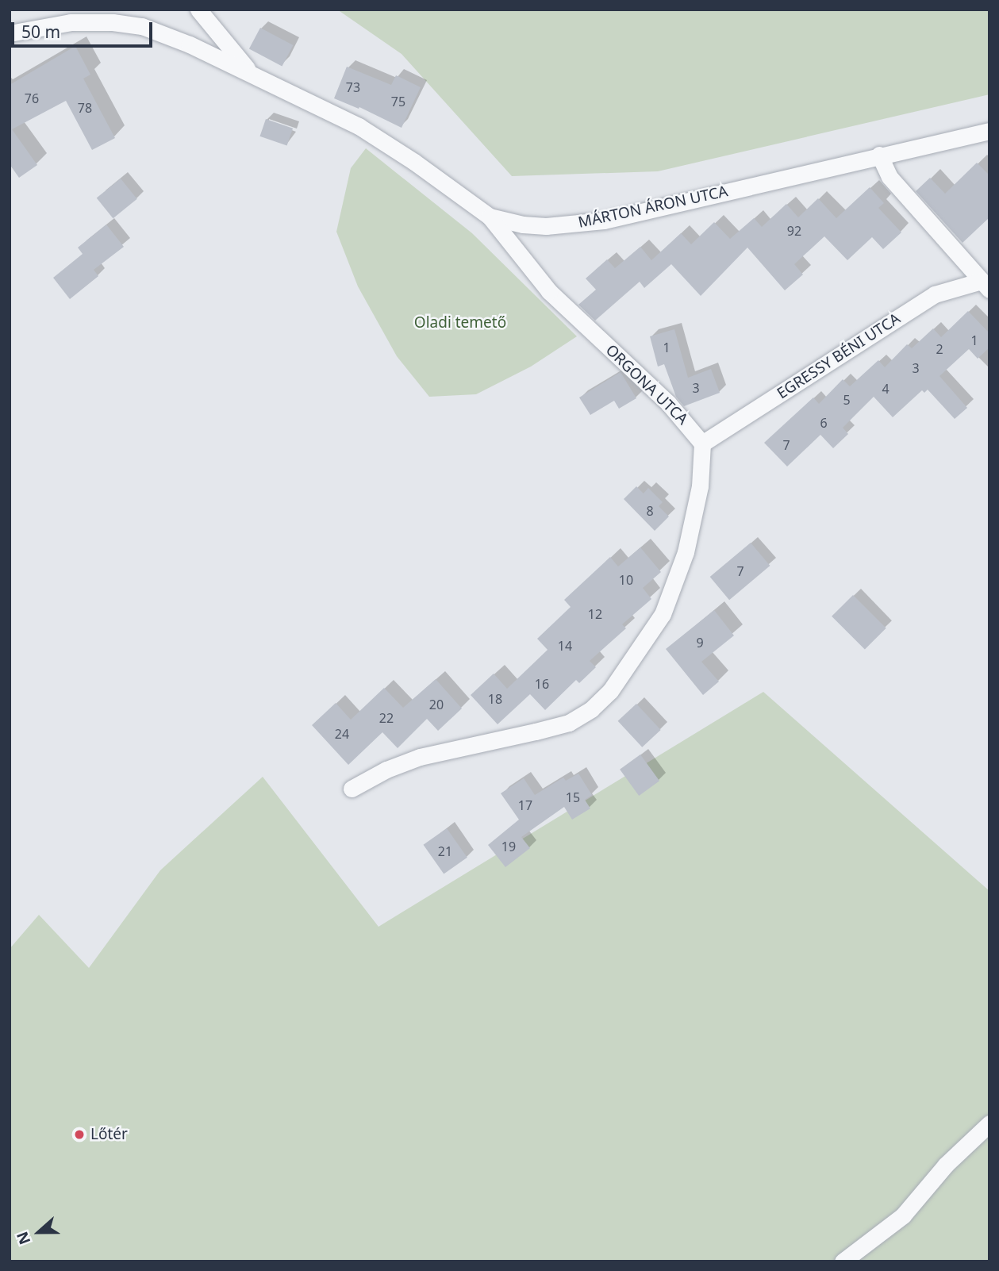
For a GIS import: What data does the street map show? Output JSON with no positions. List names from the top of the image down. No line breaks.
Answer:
{"streets":{"street":["MÁRTON ÁRON UTCA","EGRESSY BÉNI UTCA","ORGONA UTCA"]},"crossings":[["MÁRTON ÁRON UTCA","ORGONA UTCA"],["EGRESSY BÉNI UTCA","ORGONA UTCA"]],"parks":["Oladi temető"],"places":["Lőtér"],"house_numbers":["73","76","75","78","92","1","1","2","3","3","4","5","6","7","8","7","10","12","9","14","16","18","20","22","24","15","17","19","21"],"scale_bar":"50 m","north":"left"}
